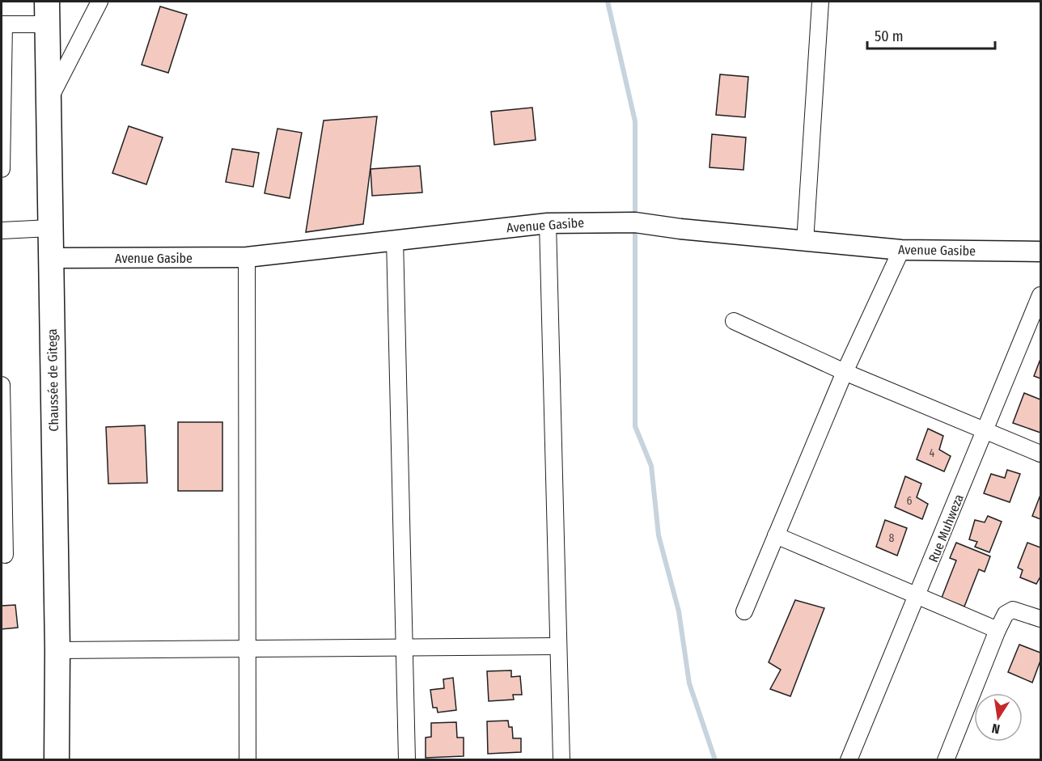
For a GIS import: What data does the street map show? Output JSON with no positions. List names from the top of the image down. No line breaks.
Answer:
{"streets":{"main road":["Chaussée de Gitega"],"street":["Avenue Gasibe","Rue Muhweza"]},"crossings":[["Avenue Gasibe","Chaussée de Gitega"]],"house_numbers":["4","6","8"],"scale_bar":"50 m","north":"bottom"}
